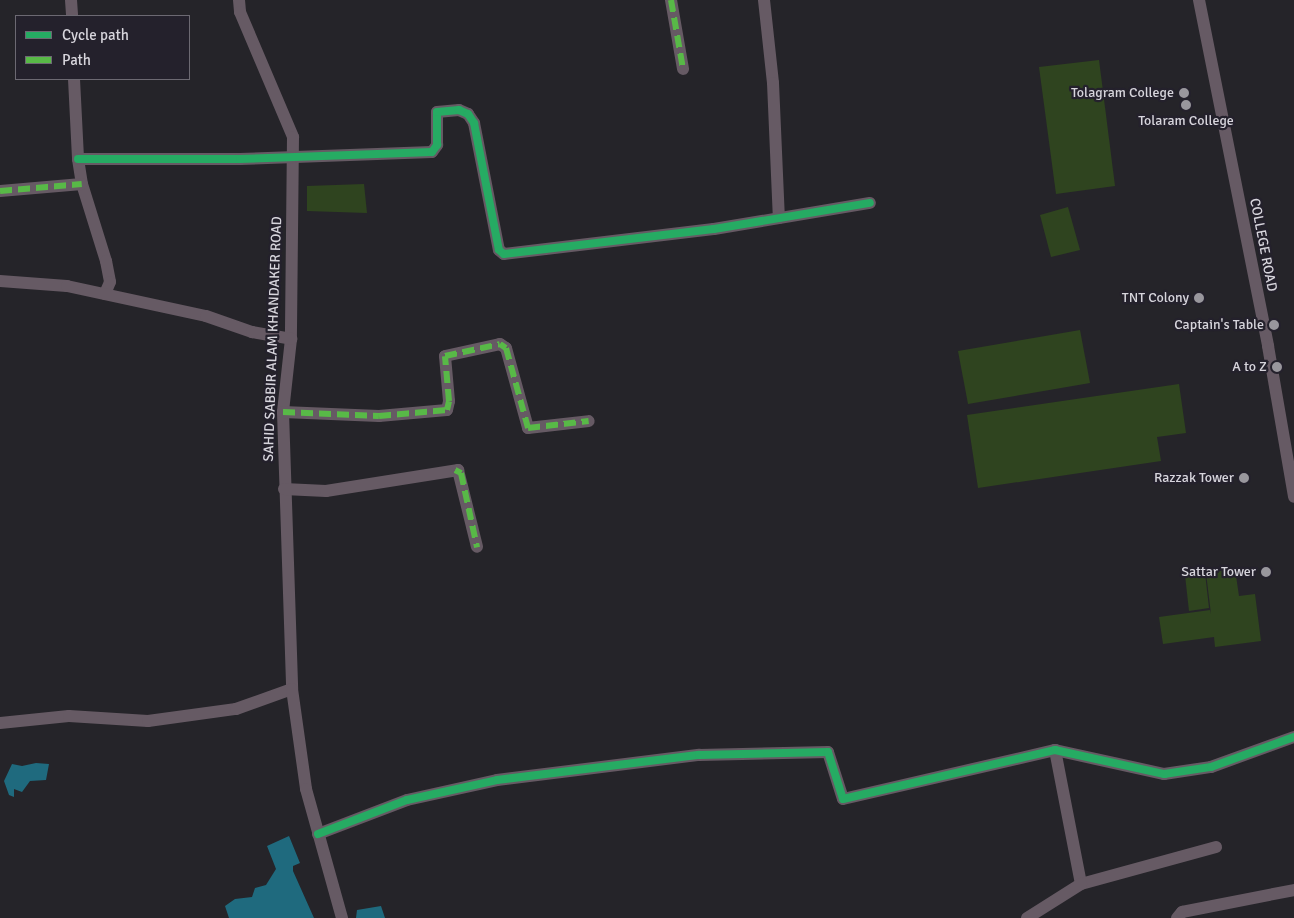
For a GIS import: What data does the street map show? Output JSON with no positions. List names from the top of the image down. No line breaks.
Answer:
{"streets":{"street":["COLLEGE ROAD","SAHID SABBIR ALAM KHANDAKER ROAD"]},"places":["Tolagram College","Tolaram College","TNT Colony","Captain's Table","A to Z","Razzak Tower","Sattar Tower"],"legend":["Cycle path","Path"]}
